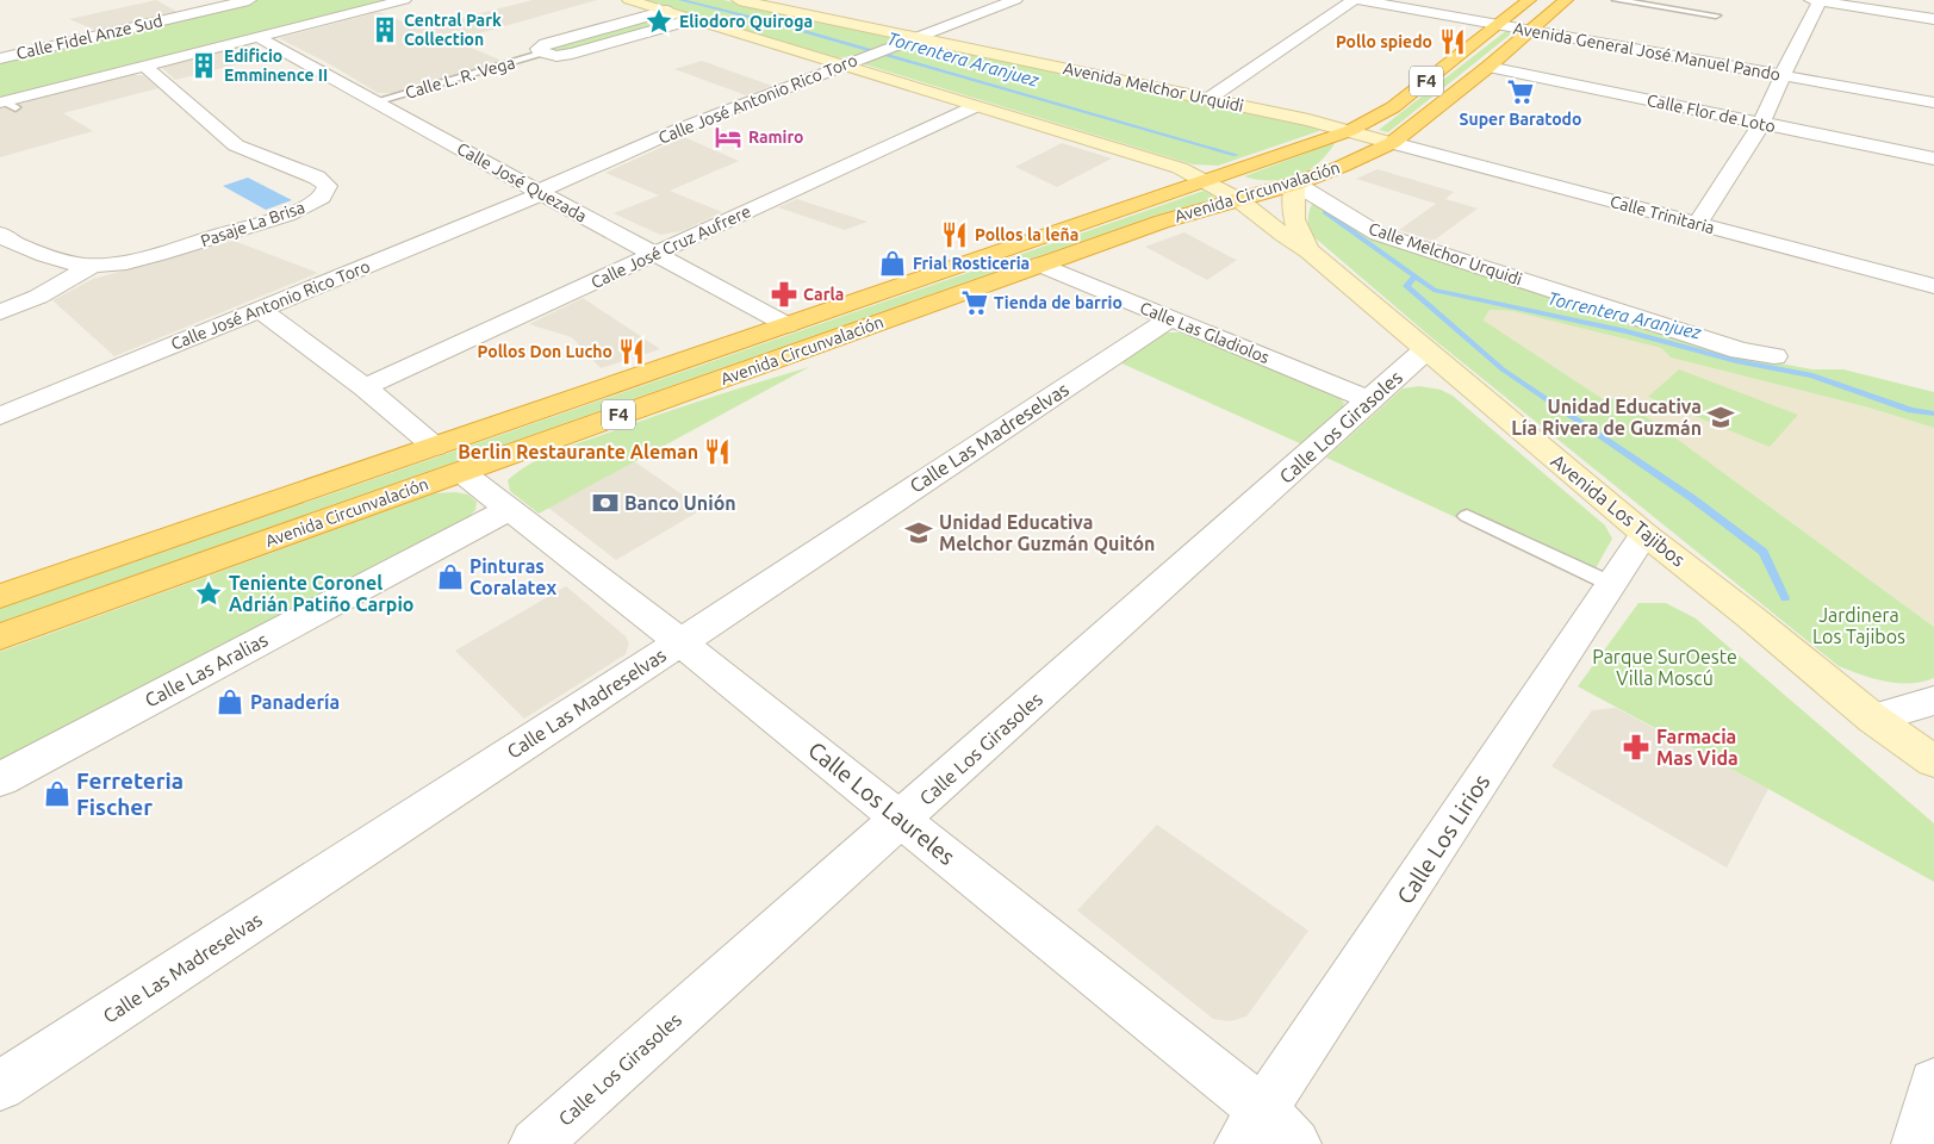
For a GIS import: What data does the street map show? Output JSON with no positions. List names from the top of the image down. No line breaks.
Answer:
{"streets":{"highway":["F4","Avenida Circunvalación"],"main road":["Avenida Melchor Urquidi","Avenida Los Tajibos"],"street":["Calle Fidel Anze Sud","Avenida General José Manuel Pando","Calle L. R. Vega","Calle José Antonio Rico Toro","Calle Flor de Loto","Calle José Quezada","Calle Trinitaria","Pasaje La Brisa","Calle José Cruz Aufrere","Calle Melchor Urquidi","Calle Las Gladiolos","Calle Los Girasoles","Calle Las Madreselvas","Calle Las Aralias","Calle Los Laureles","Calle Los Lirios"]},"crossings":[["Avenida General José Manuel Pando","Avenida Circunvalación"],["Calle L. R. Vega","Calle José Quezada"],["Avenida Melchor Urquidi","Calle José Antonio Rico Toro"],["Avenida Melchor Urquidi","Avenida Circunvalación"],["Avenida Melchor Urquidi","Calle Trinitaria"],["Calle José Antonio Rico Toro","Calle José Quezada"],["Calle José Antonio Rico Toro","Calle Los Laureles"],["Calle Flor de Loto","Avenida Circunvalación"],["Calle José Quezada","Avenida Circunvalación"],["Calle José Quezada","Calle José Cruz Aufrere"],["Avenida Circunvalación","Calle Trinitaria"],["Avenida Circunvalación","Calle Melchor Urquidi"],["Avenida Circunvalación","Calle Las Gladiolos"],["Avenida Circunvalación","Avenida Los Tajibos"],["Avenida Circunvalación","Calle Los Laureles"],["Calle José Cruz Aufrere","Calle Los Laureles"],["Calle Melchor Urquidi","Avenida Los Tajibos"],["Calle Las Gladiolos","Calle Los Girasoles"],["Calle Las Gladiolos","Calle Las Madreselvas"],["Calle Los Girasoles","Avenida Los Tajibos"],["Calle Los Girasoles","Calle Los Laureles"],["Calle Las Madreselvas","Calle Los Laureles"],["Avenida Los Tajibos","Calle Los Lirios"],["Calle Las Aralias","Calle Los Laureles"],["Calle Los Laureles","Calle Los Lirios"]],"water":["Torrentera Aranjuez"],"parks":["Jardinera Los Tajibos","Parque SurOeste Villa Moscú"],"places":{"place":["Eliodoro Quiroga","Teniente Coronel Adrián Patiño Carpio"],"building":["Central Park Collection","Edificio Emminence II"],"restaurant":["Pollo spiedo","Pollos la leña","Pollos Don Lucho","Berlin Restaurante Aleman"],"supermarket":["Super Baratodo","Tienda de barrio"],"hotel":["Ramiro"],"shop":["Frial Rosticeria","Pinturas Coralatex","Panadería","Ferreteria Fischer"],"pharmacy":["Carla","Farmacia Mas Vida"],"school or university":["Unidad Educativa Lía Rivera de Guzmán","Unidad Educativa Melchor Guzmán Quitón"],"bank":["Banco Unión"]}}
